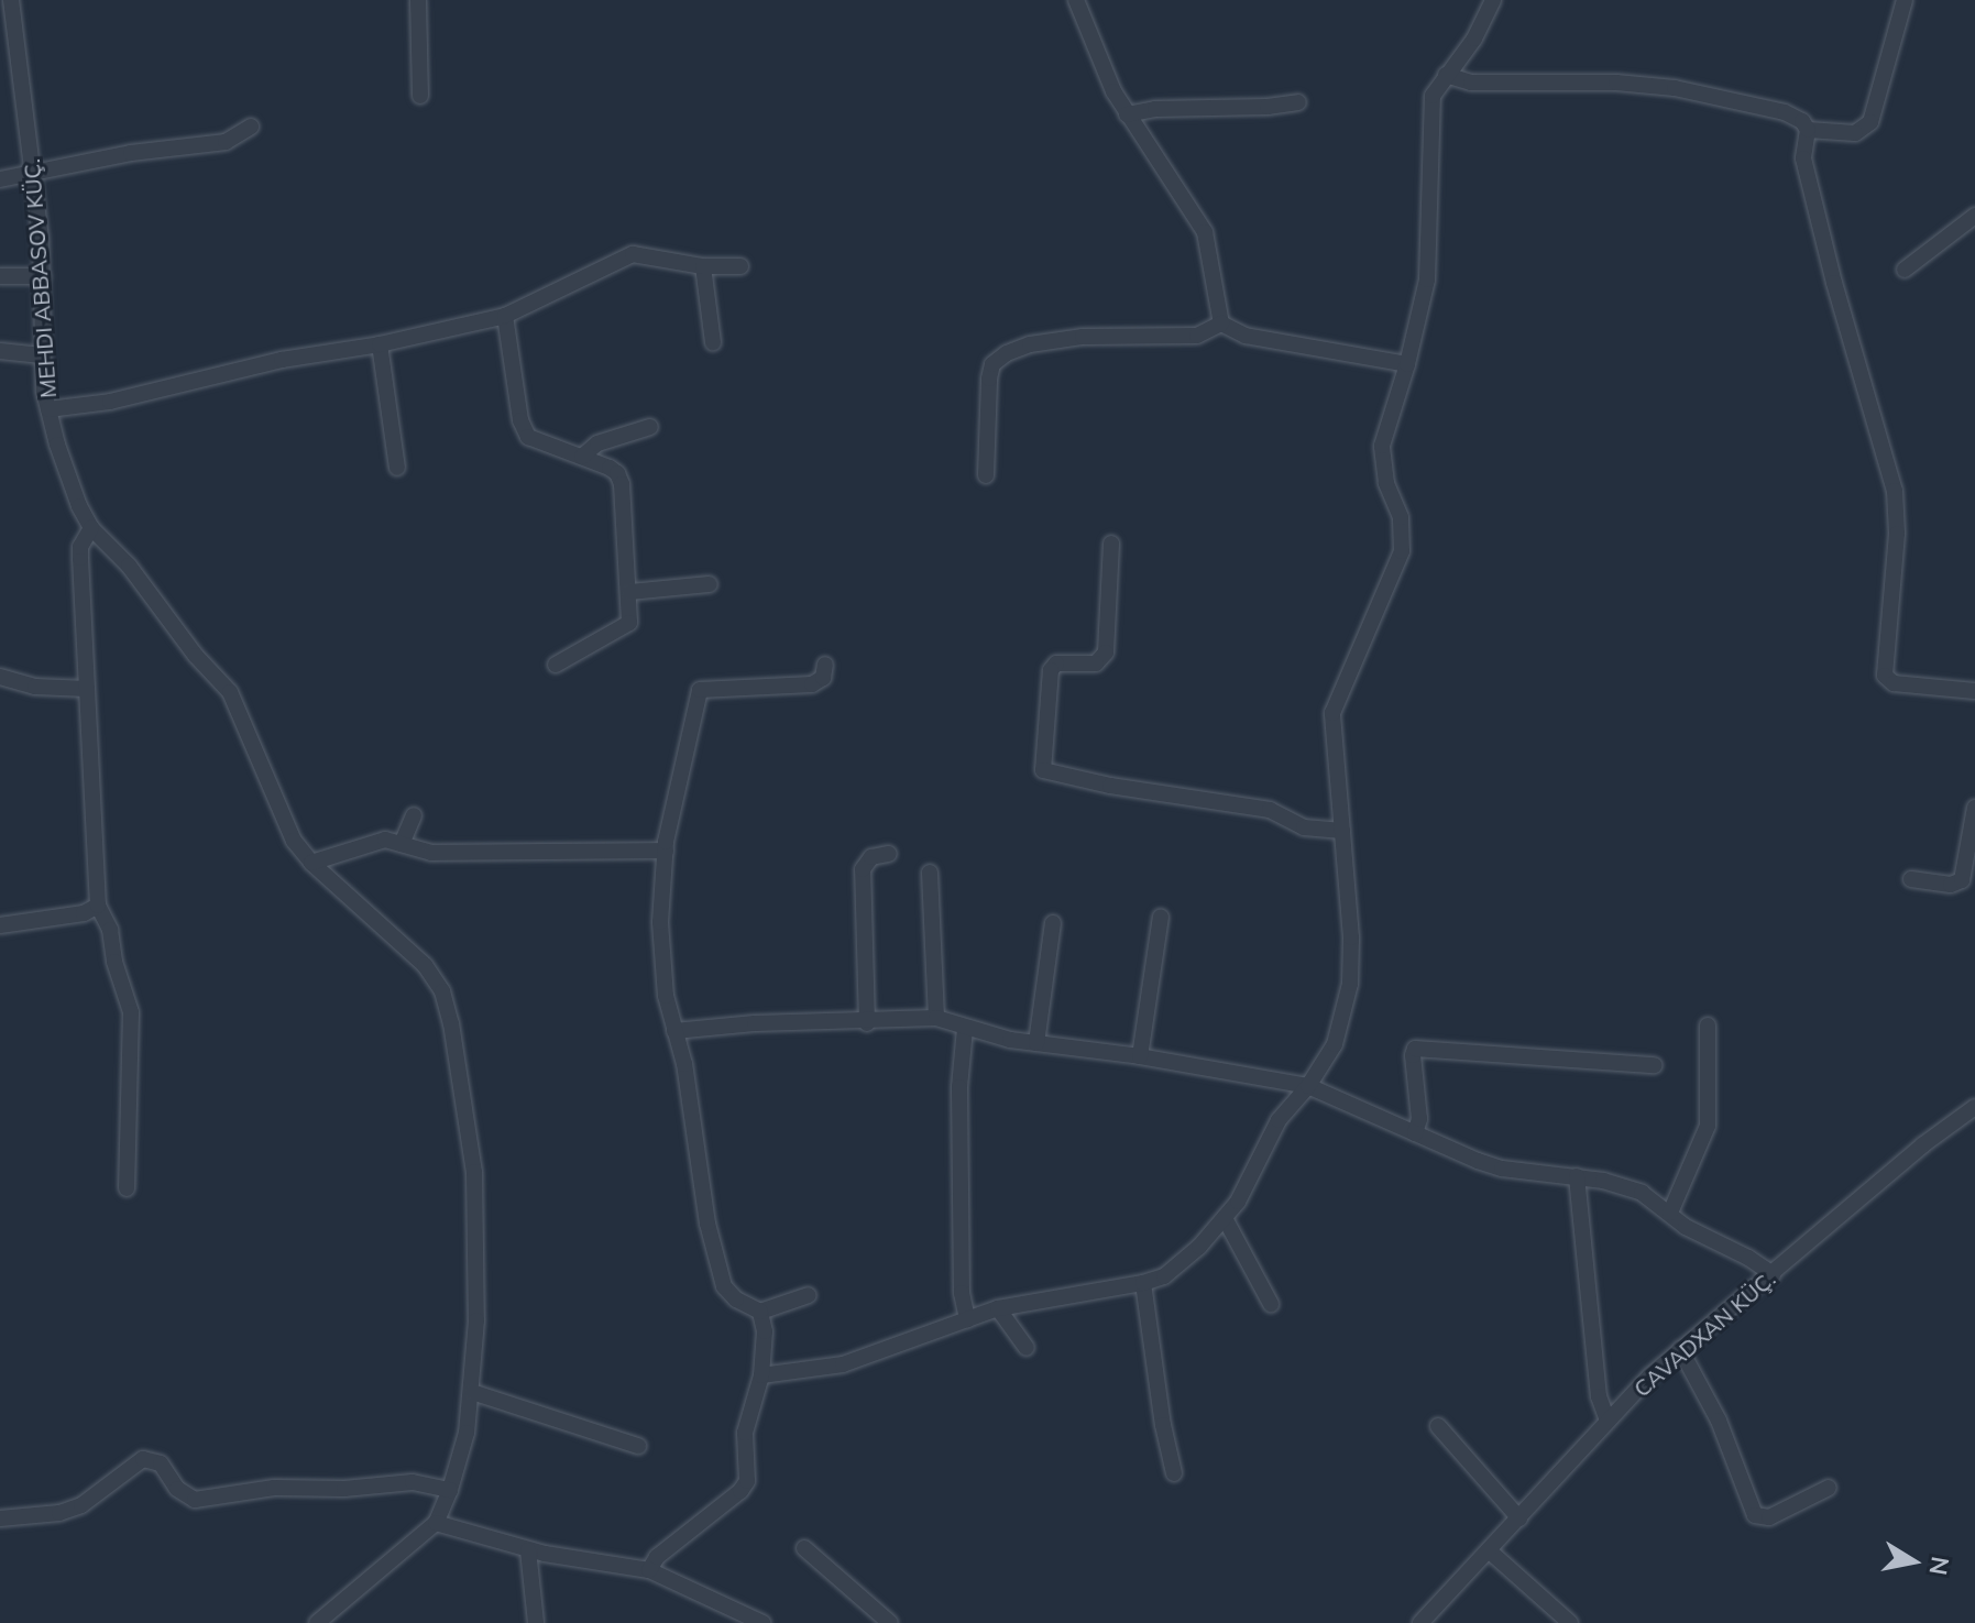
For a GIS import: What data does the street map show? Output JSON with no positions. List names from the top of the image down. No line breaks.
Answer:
{"streets":{"street":["MEHDI ABBASOV KÜÇ.","CAVADXAN KÜÇ."]},"north":"right"}
